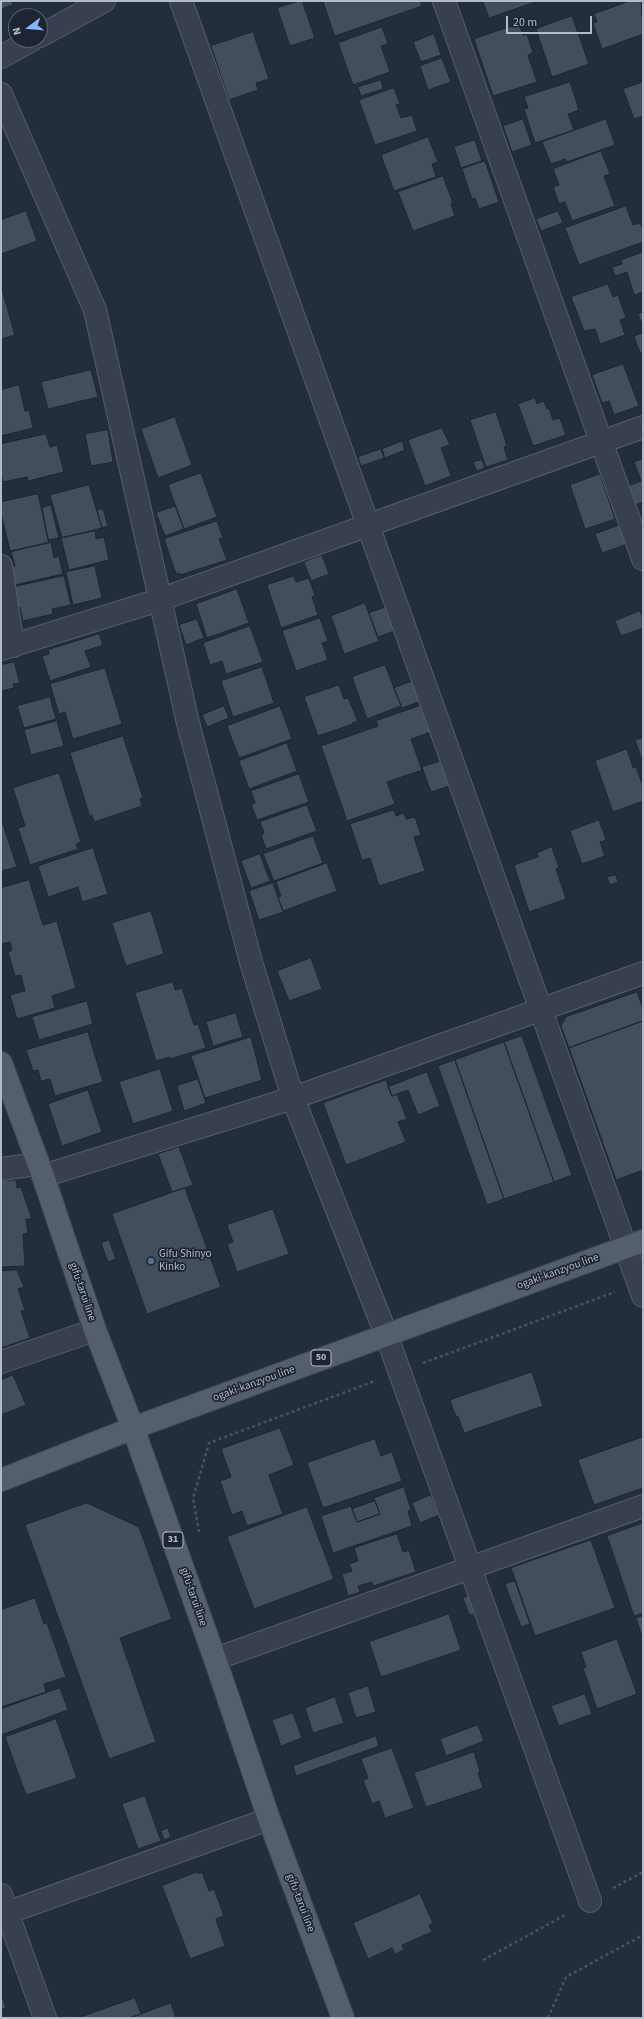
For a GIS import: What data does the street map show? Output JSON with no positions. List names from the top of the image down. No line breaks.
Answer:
{"streets":{"main road":["ogaki-kanzyou line","gifu-tarui line","50","31"]},"crossings":[["ogaki-kanzyou line","gifu-tarui line"]],"places":["Gifu Shinyo Kinko"],"scale_bar":"20 m","north":"left"}
